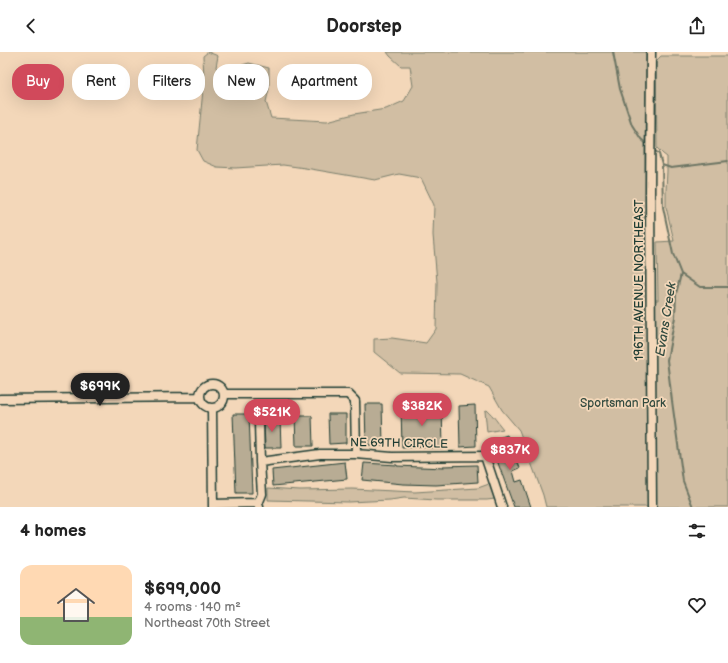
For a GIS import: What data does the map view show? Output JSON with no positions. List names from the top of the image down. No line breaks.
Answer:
{"streets":{"street":["196TH AVENUE NORTHEAST","NE 69TH CIRCLE"]},"water":["Evans Creek"],"parks":["Sportsman Park"],"page":{"header":"Doorstep","chip":["Buy","Rent","Filters","New","Apartment"],"price":["$699K","$382K","$521K","$837K"],"heading":"4 homes","list":[{"name":"$699,000","note":"4 rooms · 140 m² · Northeast 70th Street"}]}}
